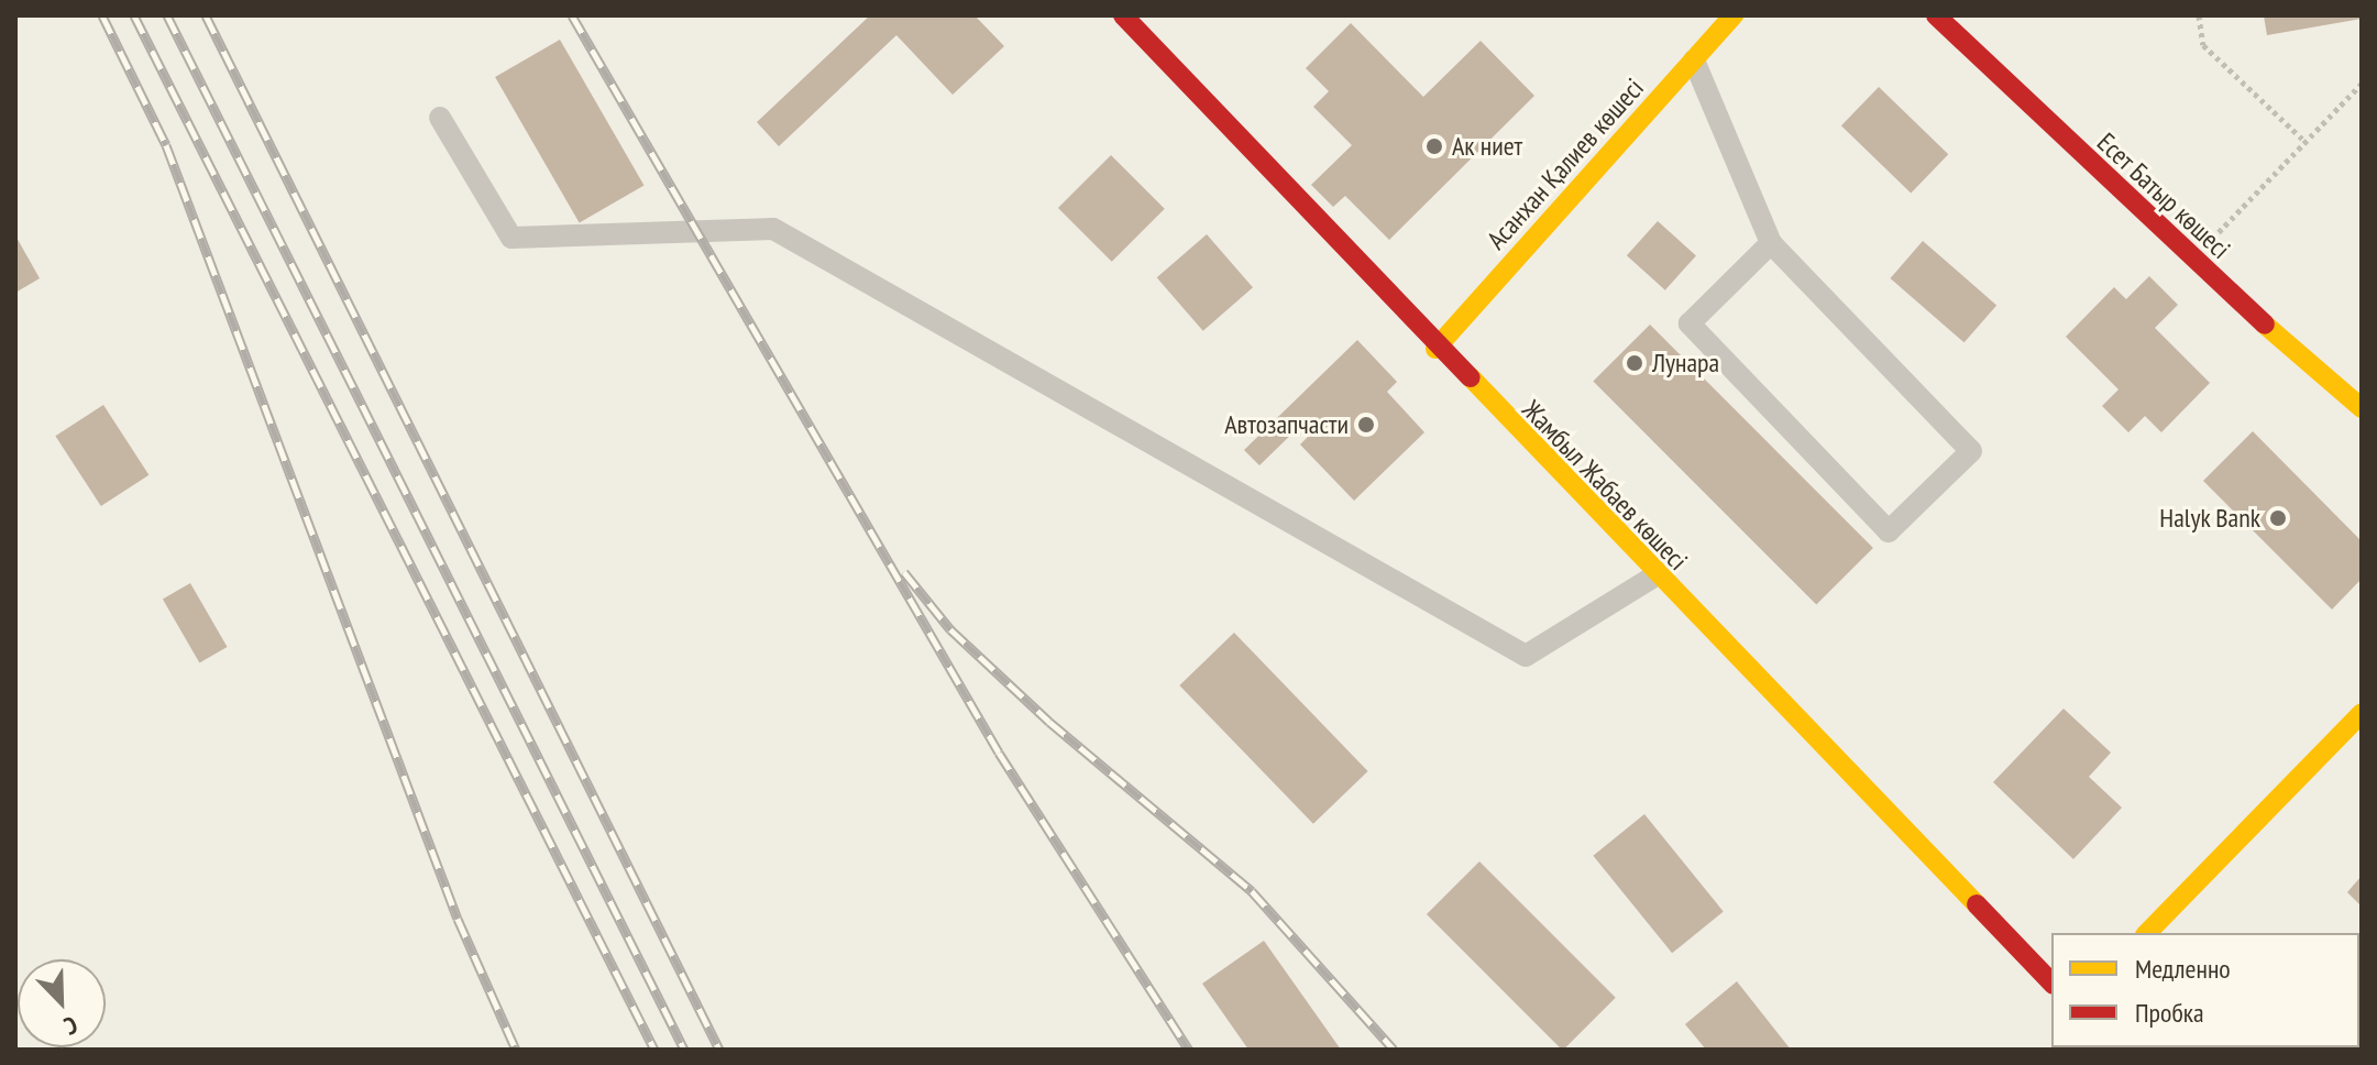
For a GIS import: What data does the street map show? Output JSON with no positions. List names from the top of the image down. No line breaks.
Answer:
{"streets":{"street":["Асанхан Қалиев көшесі","Есет Батыр көшесі","Жамбыл Жабаев көшесі"]},"crossings":[["Асанхан Қалиев көшесі","Жамбыл Жабаев көшесі"]],"places":["Ак ниет","Лунара","Автозапчасти","Halyk Bank"],"legend":["Медленно","Пробка"],"north":"bottom right"}
